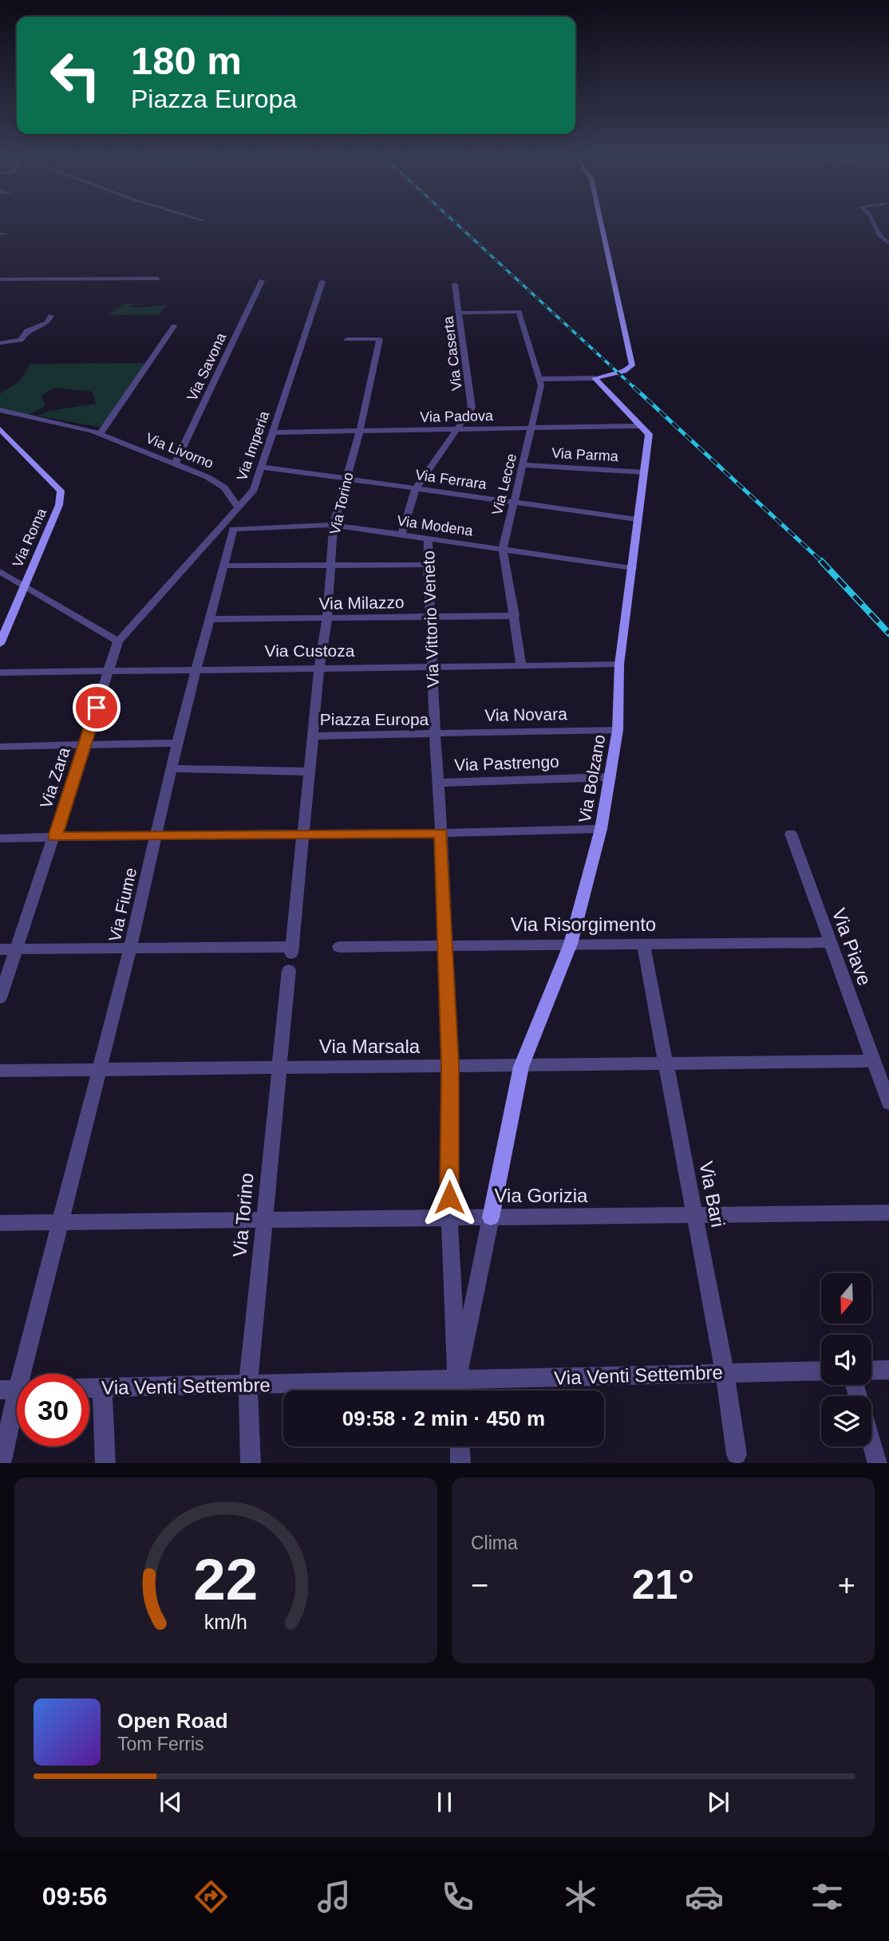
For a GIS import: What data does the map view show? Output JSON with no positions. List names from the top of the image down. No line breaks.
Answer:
{"streets":{"street":["Via Caserta","Via Savona","Via Padova","Via Imperia","Via Livorno","Via Parma","Via Ferrara","Via Lecce","Via Torino","Via Modena","Via Roma","Via Milazzo","Via Vittorio Veneto","Via Custoza","Via Novara","Piazza Europa","Via Pastrengo","Via Zara","Via Bolzano","Via Fiume","Via Risorgimento","Via Piave","Via Marsala","Via Bari","Via Gorizia","Via Venti Settembre"]},"crossings":[["Via Caserta","Via Padova"],["Via Caserta","Via Ferrara"],["Via Caserta","Via Lecce"],["Via Caserta","Via Modena"],["Via Savona","Via Livorno"],["Via Padova","Via Imperia"],["Via Padova","Via Lecce"],["Via Padova","Via Torino"],["Via Padova","Via Bolzano"],["Via Imperia","Via Livorno"],["Via Imperia","Via Ferrara"],["Via Imperia","Via Zara"],["Via Parma","Via Lecce"],["Via Parma","Via Bolzano"],["Via Ferrara","Via Lecce"],["Via Ferrara","Via Torino"],["Via Ferrara","Via Bolzano"],["Via Lecce","Via Modena"],["Via Lecce","Via Milazzo"],["Via Lecce","Via Custoza"],["Via Torino","Via Modena"],["Via Torino","Via Milazzo"],["Via Torino","Via Custoza"],["Via Torino","Piazza Europa"],["Via Torino","Via Marsala"],["Via Torino","Via Gorizia"],["Via Torino","Via Venti Settembre"],["Via Modena","Via Vittorio Veneto"],["Via Modena","Via Bolzano"],["Via Modena","Via Fiume"],["Via Milazzo","Via Vittorio Veneto"],["Via Milazzo","Via Fiume"],["Via Vittorio Veneto","Via Custoza"],["Via Vittorio Veneto","Via Novara"],["Via Vittorio Veneto","Piazza Europa"],["Via Custoza","Via Zara"],["Via Custoza","Via Bolzano"],["Via Custoza","Via Fiume"],["Via Novara","Piazza Europa"],["Via Novara","Via Bolzano"],["Piazza Europa","Via Pastrengo"],["Via Pastrengo","Via Bolzano"],["Via Bolzano","Via Risorgimento"],["Via Bolzano","Via Marsala"],["Via Bolzano","Via Gorizia"],["Via Fiume","Via Marsala"],["Via Fiume","Via Gorizia"],["Via Risorgimento","Via Piave"],["Via Risorgimento","Via Bari"],["Via Piave","Via Marsala"],["Via Marsala","Via Bari"],["Via Bari","Via Gorizia"],["Via Bari","Via Venti Settembre"]],"north":"bottom","page":{"turn":["180 m","Piazza Europa"],"limit":"30","trip":"09:58 · 2 min · 450 m","tile":"Clima","heat":["−","21°","+"],"song":["Open Road","Tom Ferris"],"tabs":"09:56","gauge":["22","km/h"]}}
